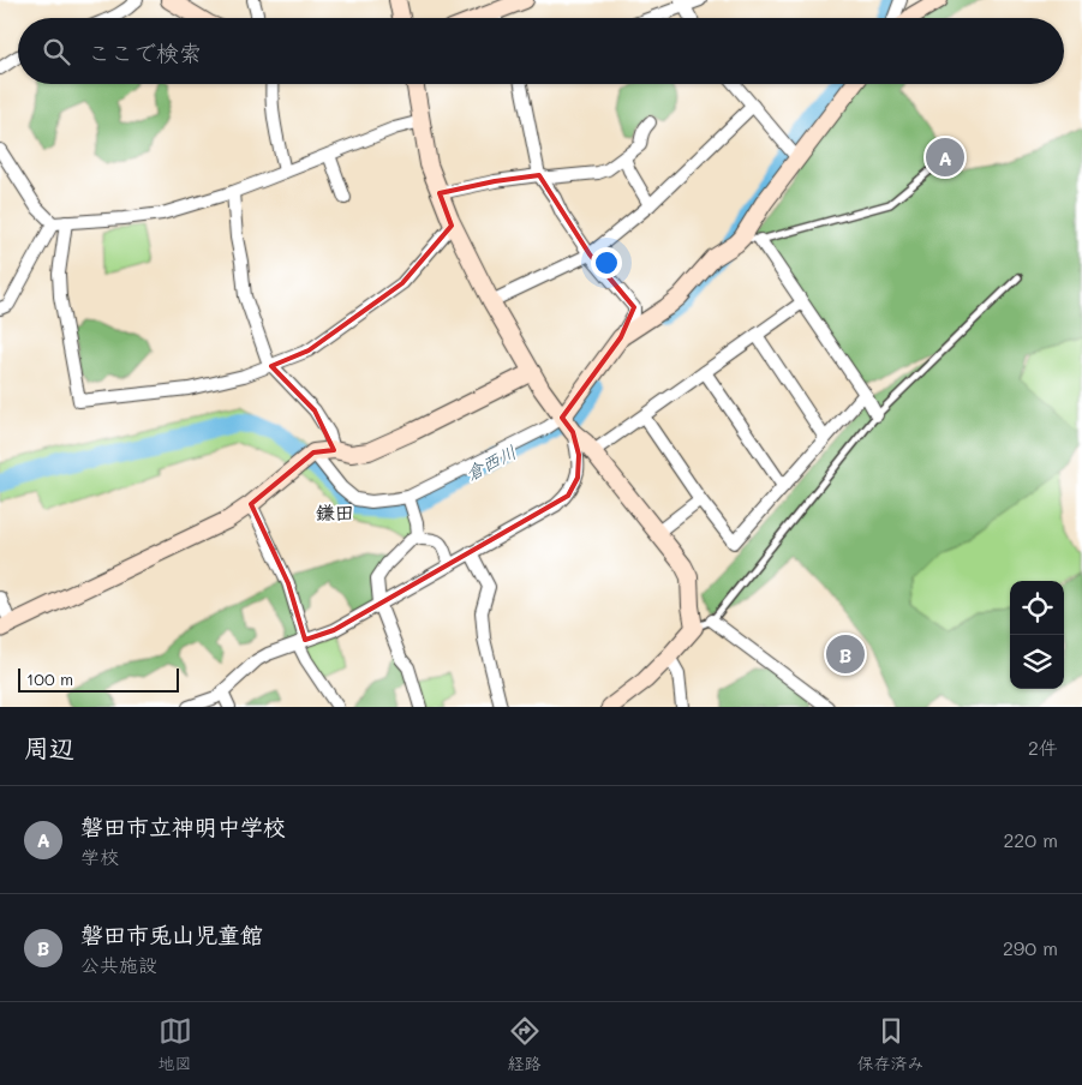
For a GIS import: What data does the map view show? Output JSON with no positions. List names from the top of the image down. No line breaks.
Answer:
{"districts":["鎌田"],"water":["倉西川"],"scale_bar":"100 m","page":{"search":"ここで検索","pins":["A","B"],"scale":"100 m","heading":["周辺","2件"],"list":[{"mark":"A","name":"磐田市立神明中学校","note":"学校","value":"220 m"},{"mark":"B","name":"磐田市兎山児童館","note":"公共施設","value":"290 m"}],"nav":["地図","経路","保存済み"]}}
